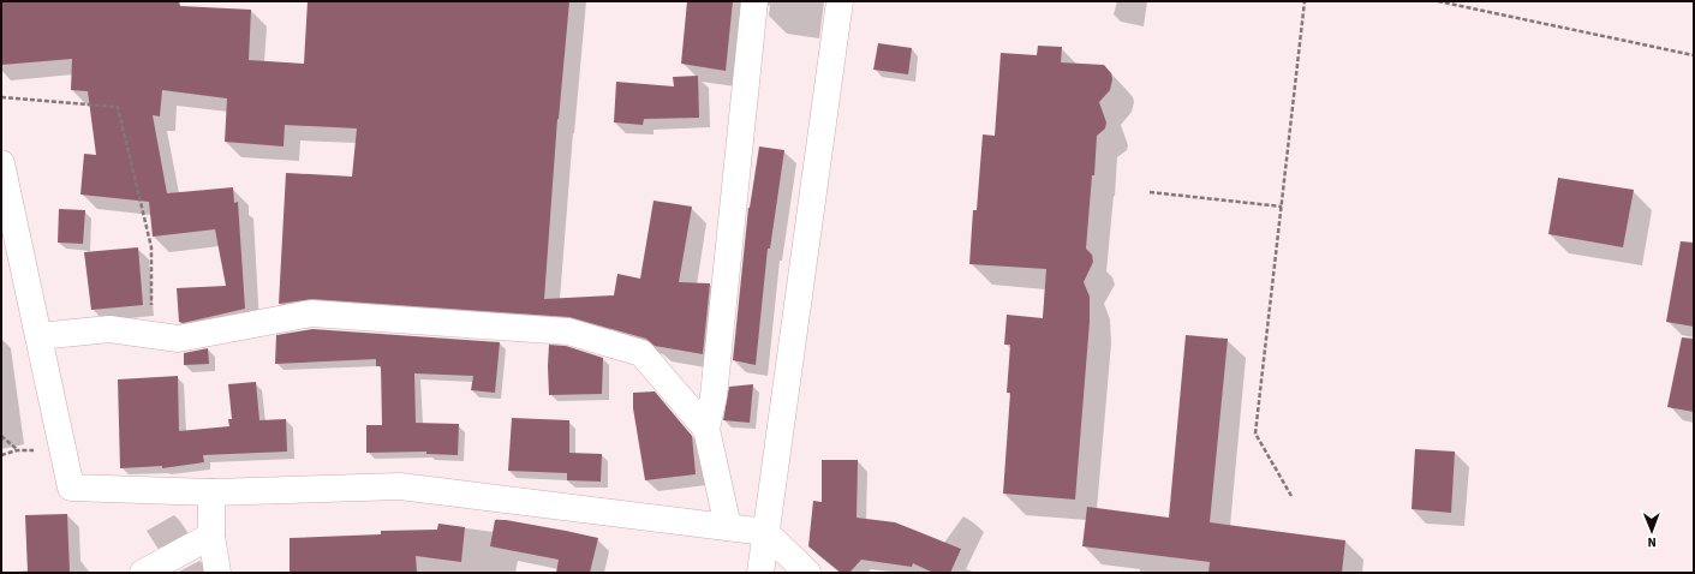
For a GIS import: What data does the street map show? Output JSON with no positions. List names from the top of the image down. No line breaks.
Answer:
{"north":"bottom"}
